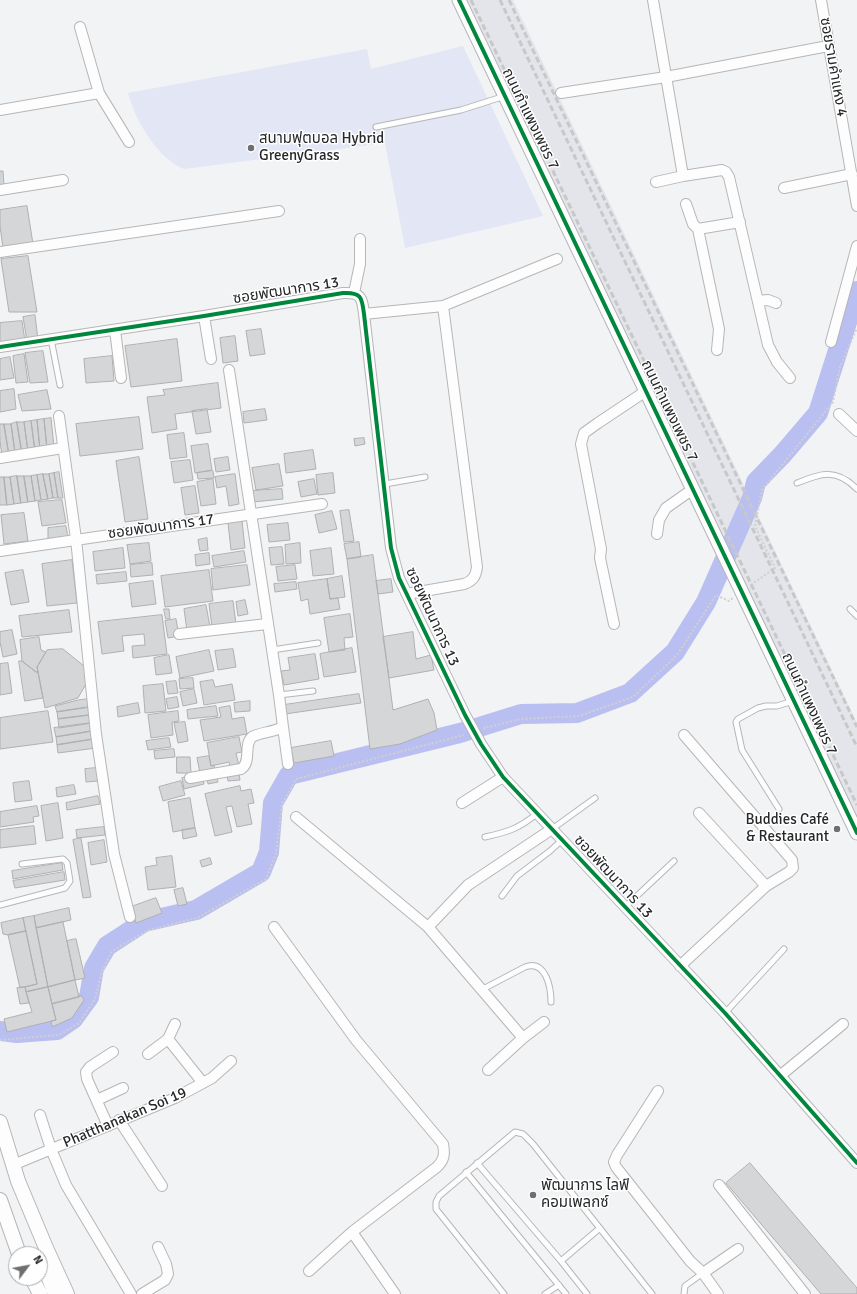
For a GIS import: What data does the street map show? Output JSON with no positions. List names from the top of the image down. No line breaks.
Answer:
{"streets":{"street":["ซอยรามคำแหง 4","ถนนกำแพงเพชร 7","ซอยพัฒนาการ 13","ซอยพัฒนาการ 17","Phatthanakan Soi 19"]},"places":["สนามฟุตบอล Hybrid GreenyGrass","Buddies Café & Restaurant","พัฒนาการ ไลฟ์ คอมเพลกซ์"],"north":"top right"}
